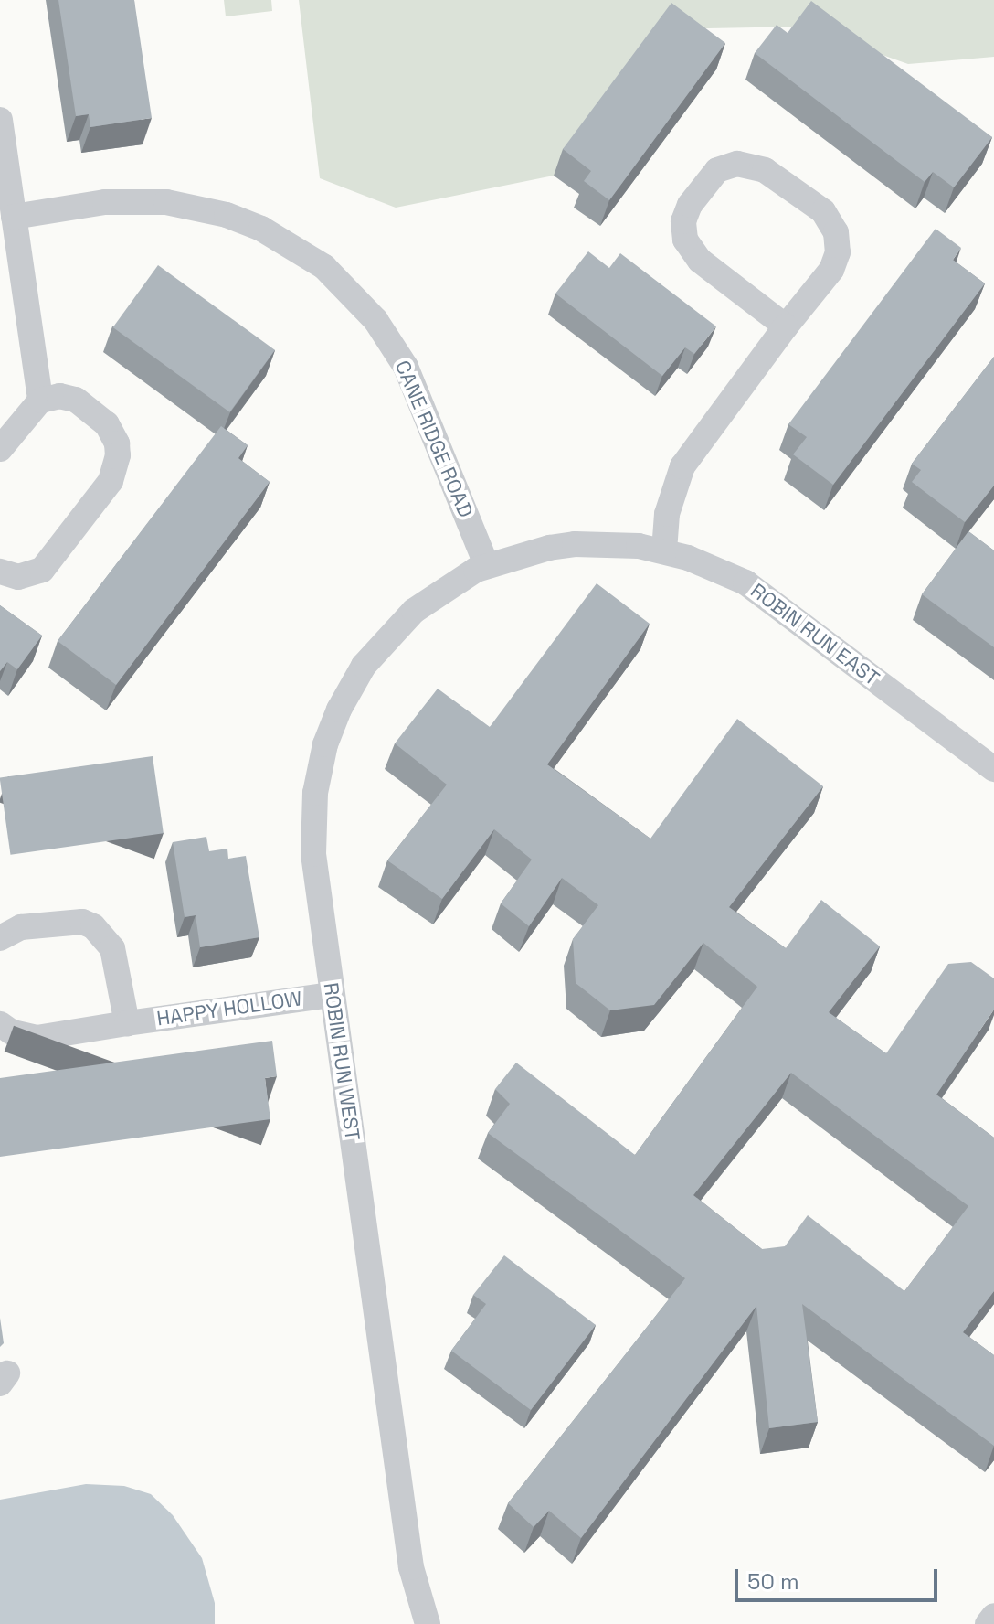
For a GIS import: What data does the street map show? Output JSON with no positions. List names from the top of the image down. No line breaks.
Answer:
{"streets":{"street":["CANE RIDGE ROAD","ROBIN RUN EAST","HAPPY HOLLOW","ROBIN RUN WEST"]},"crossings":[["CANE RIDGE ROAD","ROBIN RUN EAST"],["CANE RIDGE ROAD","ROBIN RUN WEST"],["ROBIN RUN EAST","ROBIN RUN WEST"],["HAPPY HOLLOW","ROBIN RUN WEST"]],"scale_bar":"50 m"}
